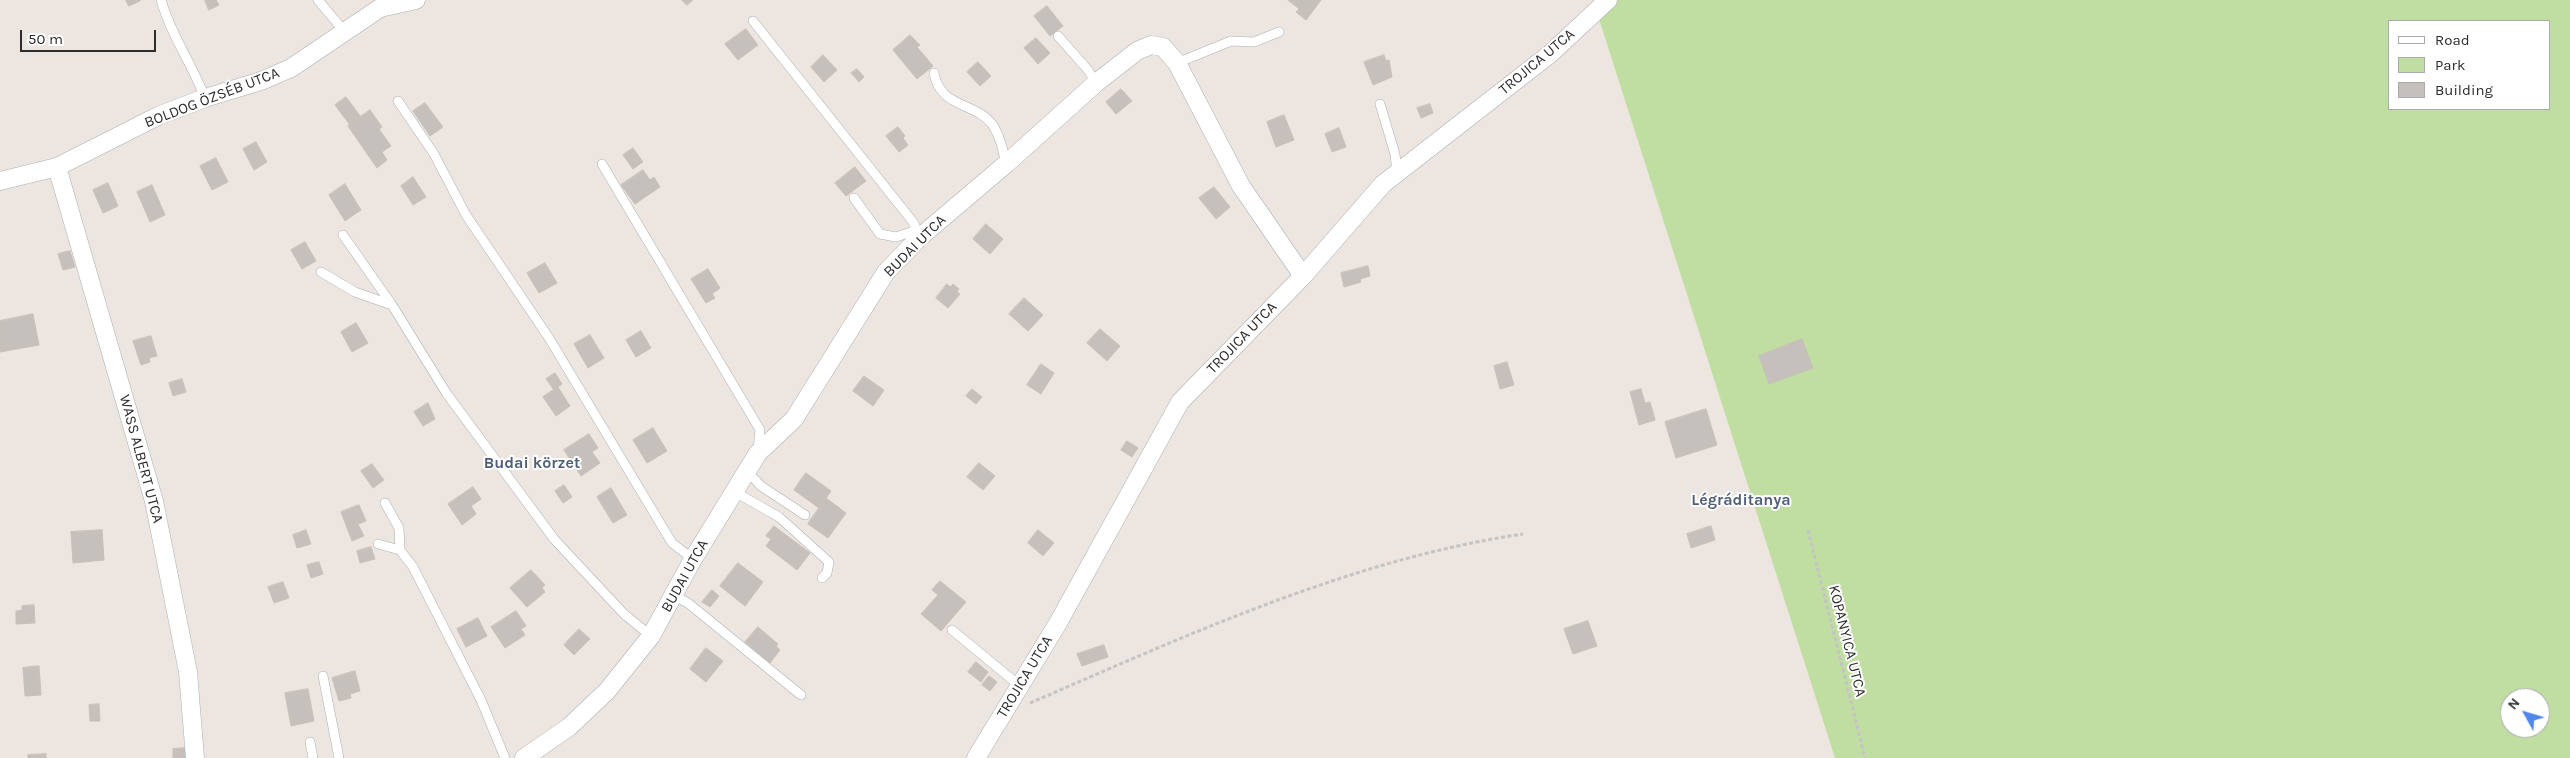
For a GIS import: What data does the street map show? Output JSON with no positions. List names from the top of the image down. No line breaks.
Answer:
{"streets":{"street":["TROJICA UTCA","BOLDOG ÖZSÉB UTCA","BUDAI UTCA","WASS ALBERT UTCA"],"path":["KOPANYICA UTCA"]},"crossings":[["TROJICA UTCA","BUDAI UTCA"],["BOLDOG ÖZSÉB UTCA","WASS ALBERT UTCA"]],"districts":["Budai körzet","Légráditanya"],"legend":["Road","Park","Building"],"scale_bar":"50 m","north":"top left"}
